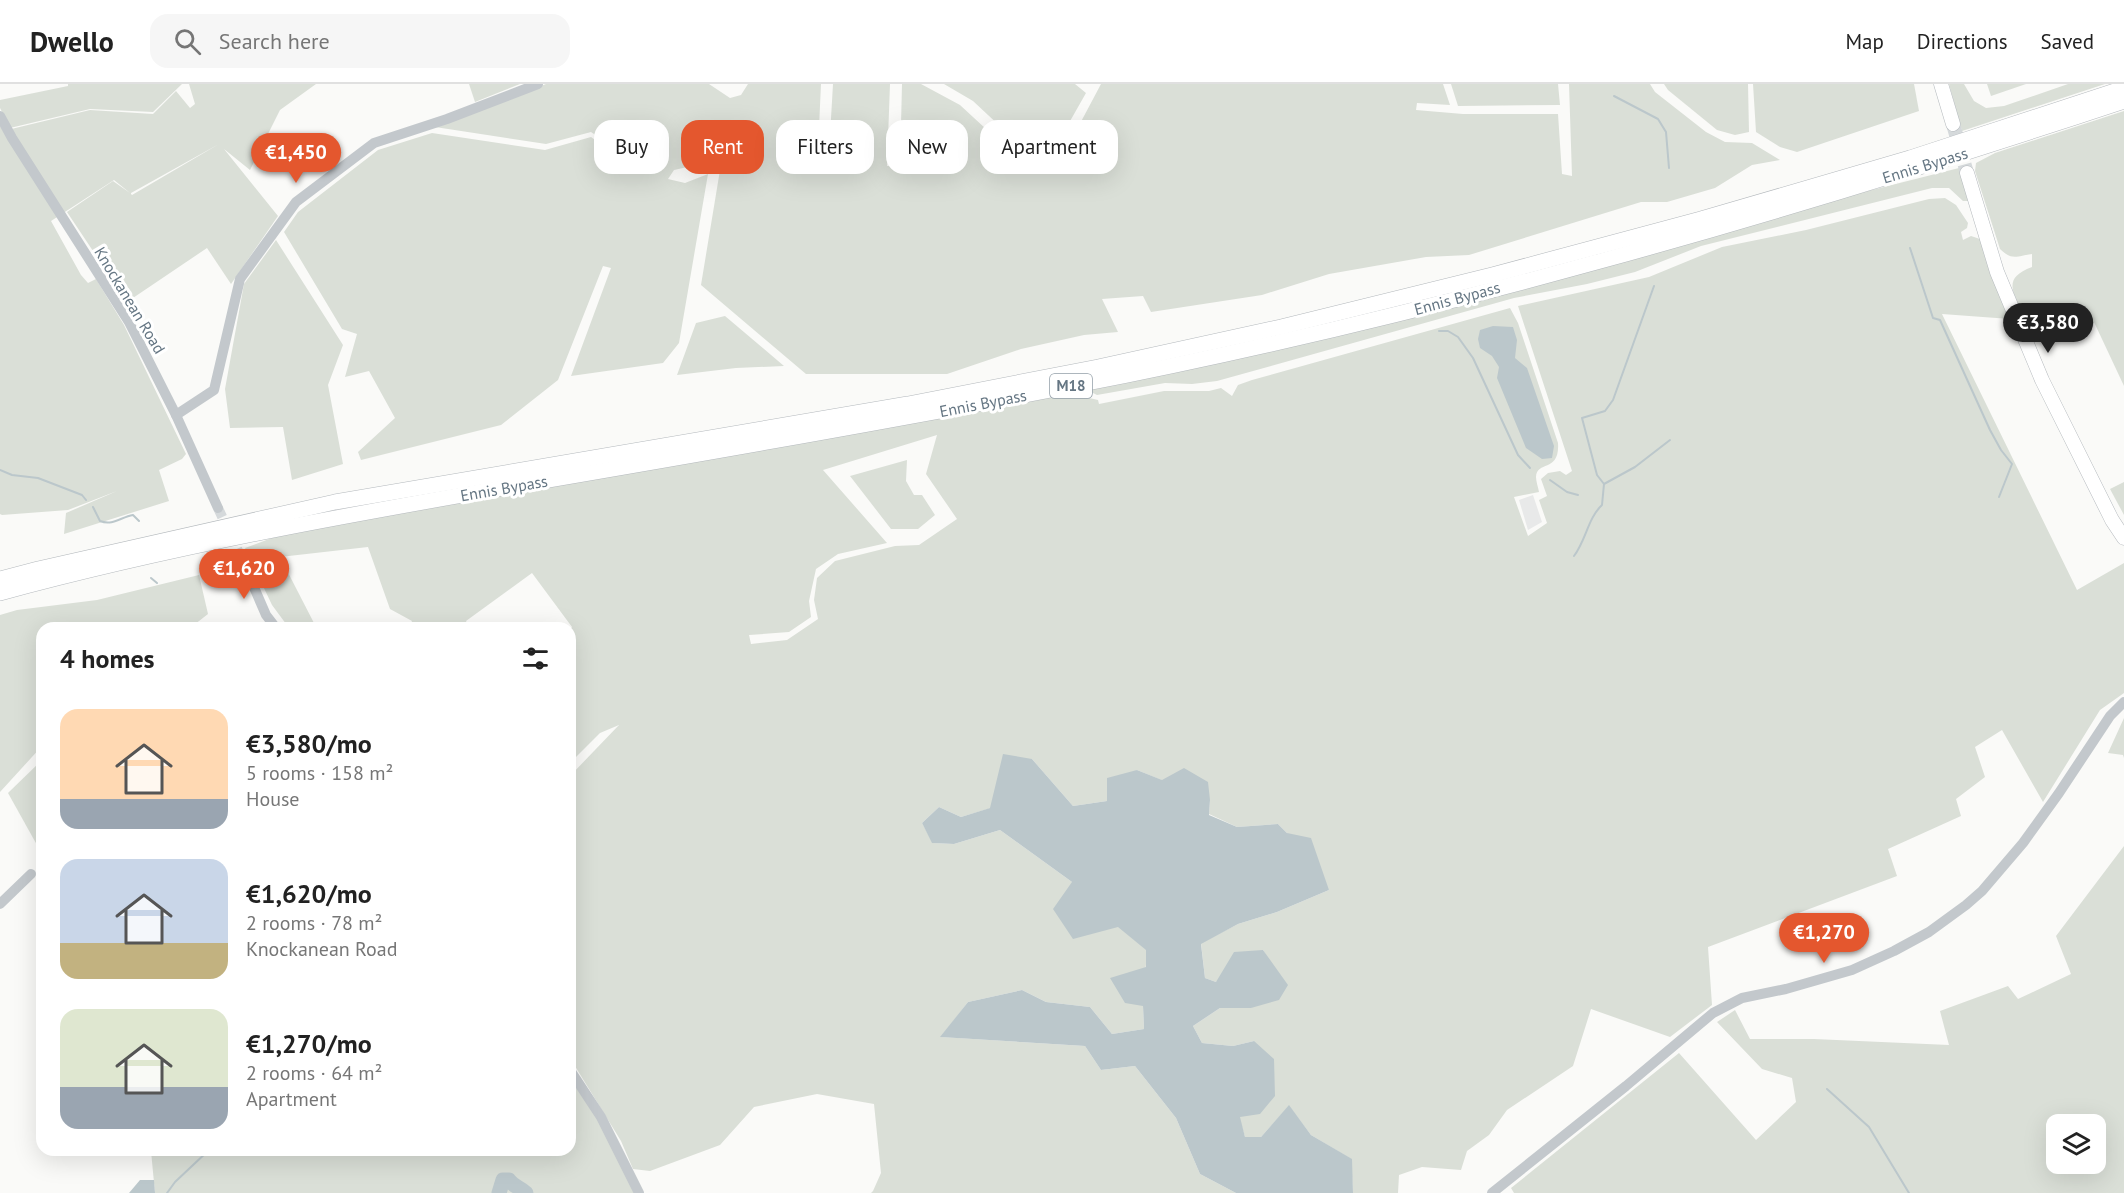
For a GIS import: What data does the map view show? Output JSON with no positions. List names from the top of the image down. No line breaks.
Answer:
{"streets":{"highway":["Ennis Bypass","M18"],"street":["Knockanean Road"]},"page":{"header":"Dwello","search":"Search here","nav":["Map","Directions","Saved"],"chip":["Buy","Rent","Filters","New","Apartment"],"price":["€1,450","€3,580","€1,620","€1,270"],"heading":"4 homes","list":[{"name":"€3,580/mo","note":"5 rooms · 158 m² · House"},{"name":"€1,620/mo","note":"2 rooms · 78 m² · Knockanean Road"},{"name":"€1,270/mo","note":"2 rooms · 64 m² · Apartment"}]}}
